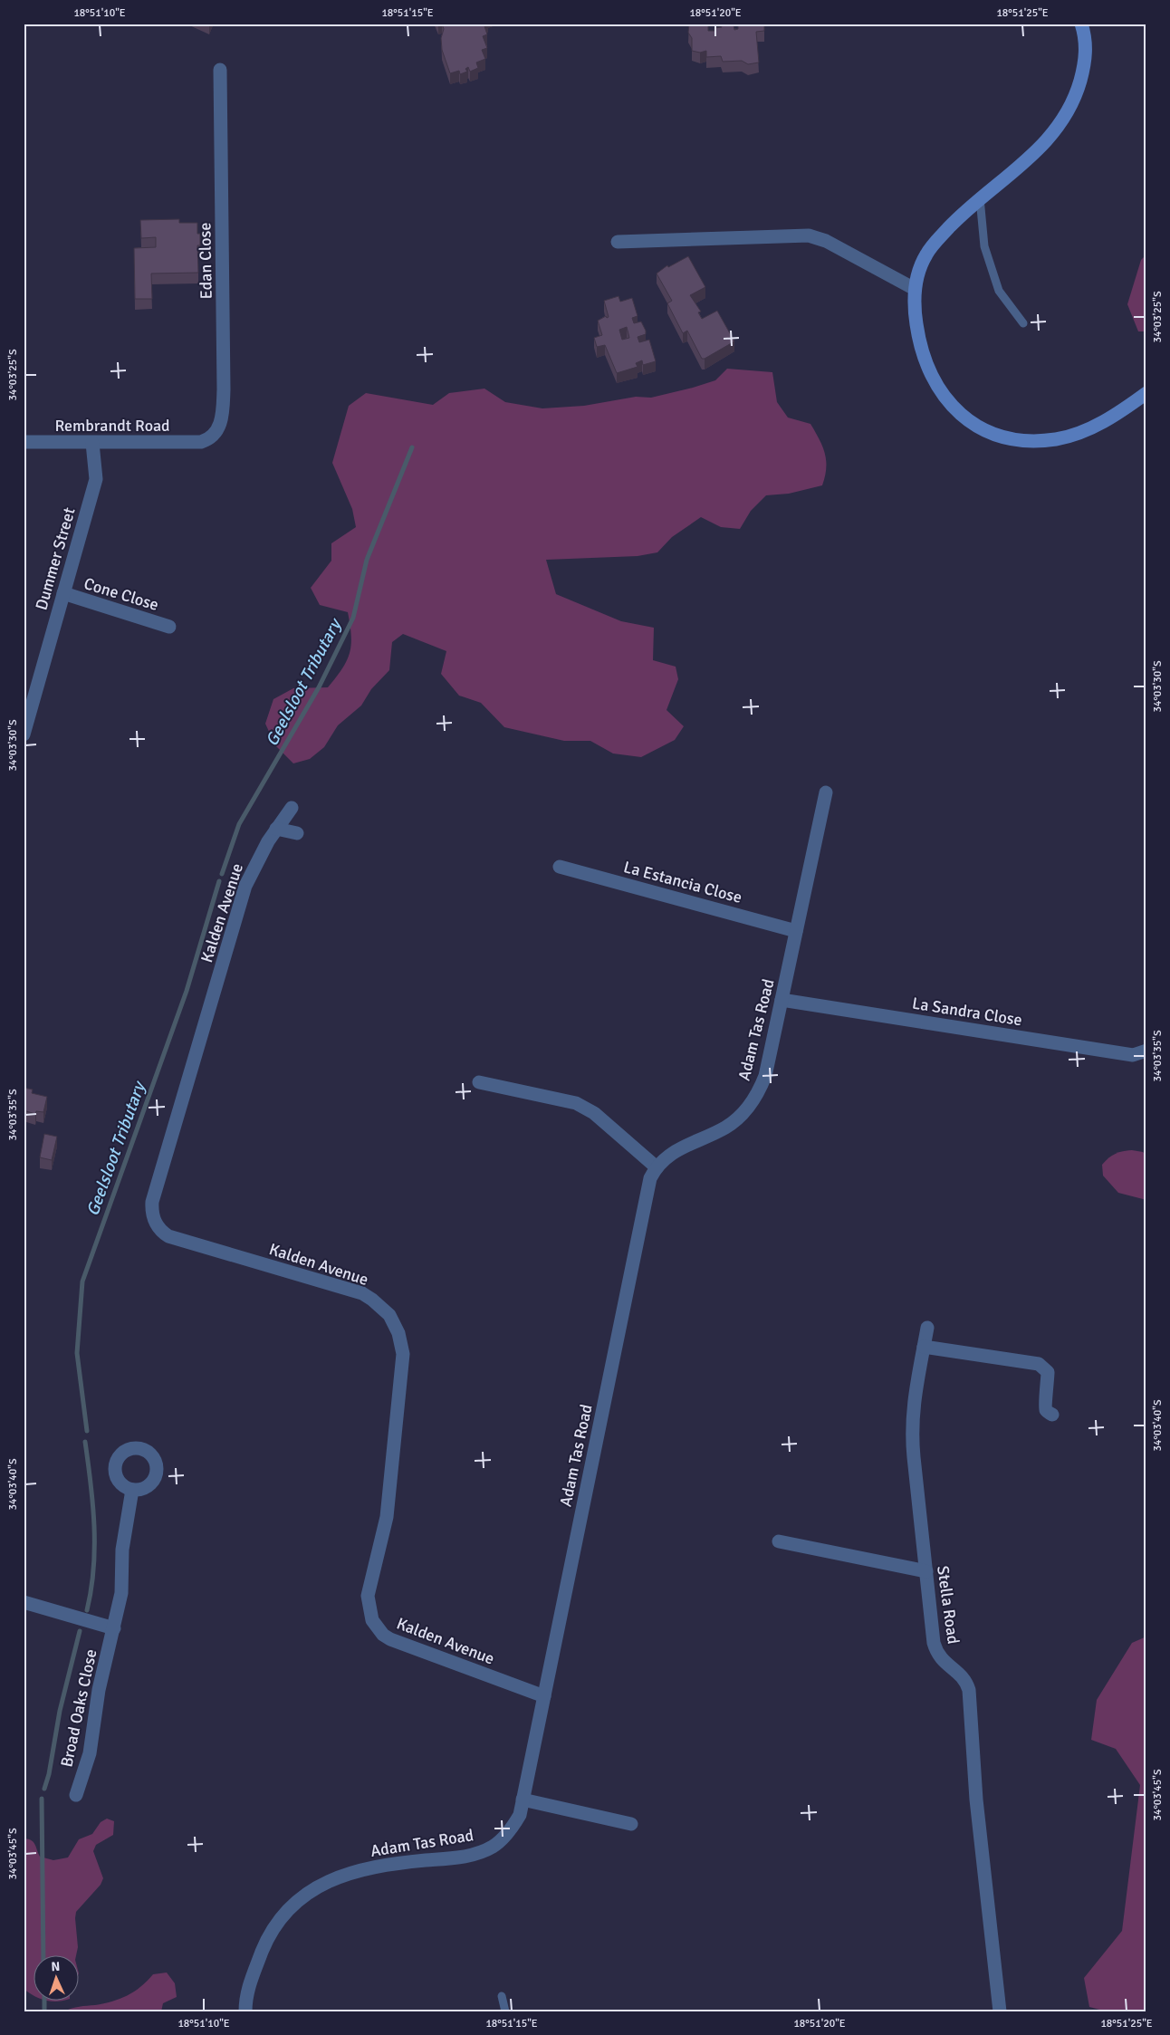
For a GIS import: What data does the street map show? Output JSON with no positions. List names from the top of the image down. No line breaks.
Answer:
{"streets":{"street":["Edan Close","Rembrandt Road","Dummer Street","Cone Close","La Estancia Close","Kalden Avenue","La Sandra Close","Adam Tas Road","Stella Road","Broad Oaks Close"]},"crossings":[["Edan Close","Rembrandt Road"],["Rembrandt Road","Dummer Street"],["Dummer Street","Cone Close"],["La Estancia Close","Adam Tas Road"],["Kalden Avenue","Adam Tas Road"],["La Sandra Close","Adam Tas Road"]],"water":["Geelsloot Tributary"],"north":"top","coordinates":["18°51'10\"E","18°51'15\"E","18°51'20\"E","18°51'25\"E","34°03'25\"S","34°03'30\"S","34°03'35\"S","34°03'40\"S","34°03'45\"S"]}
